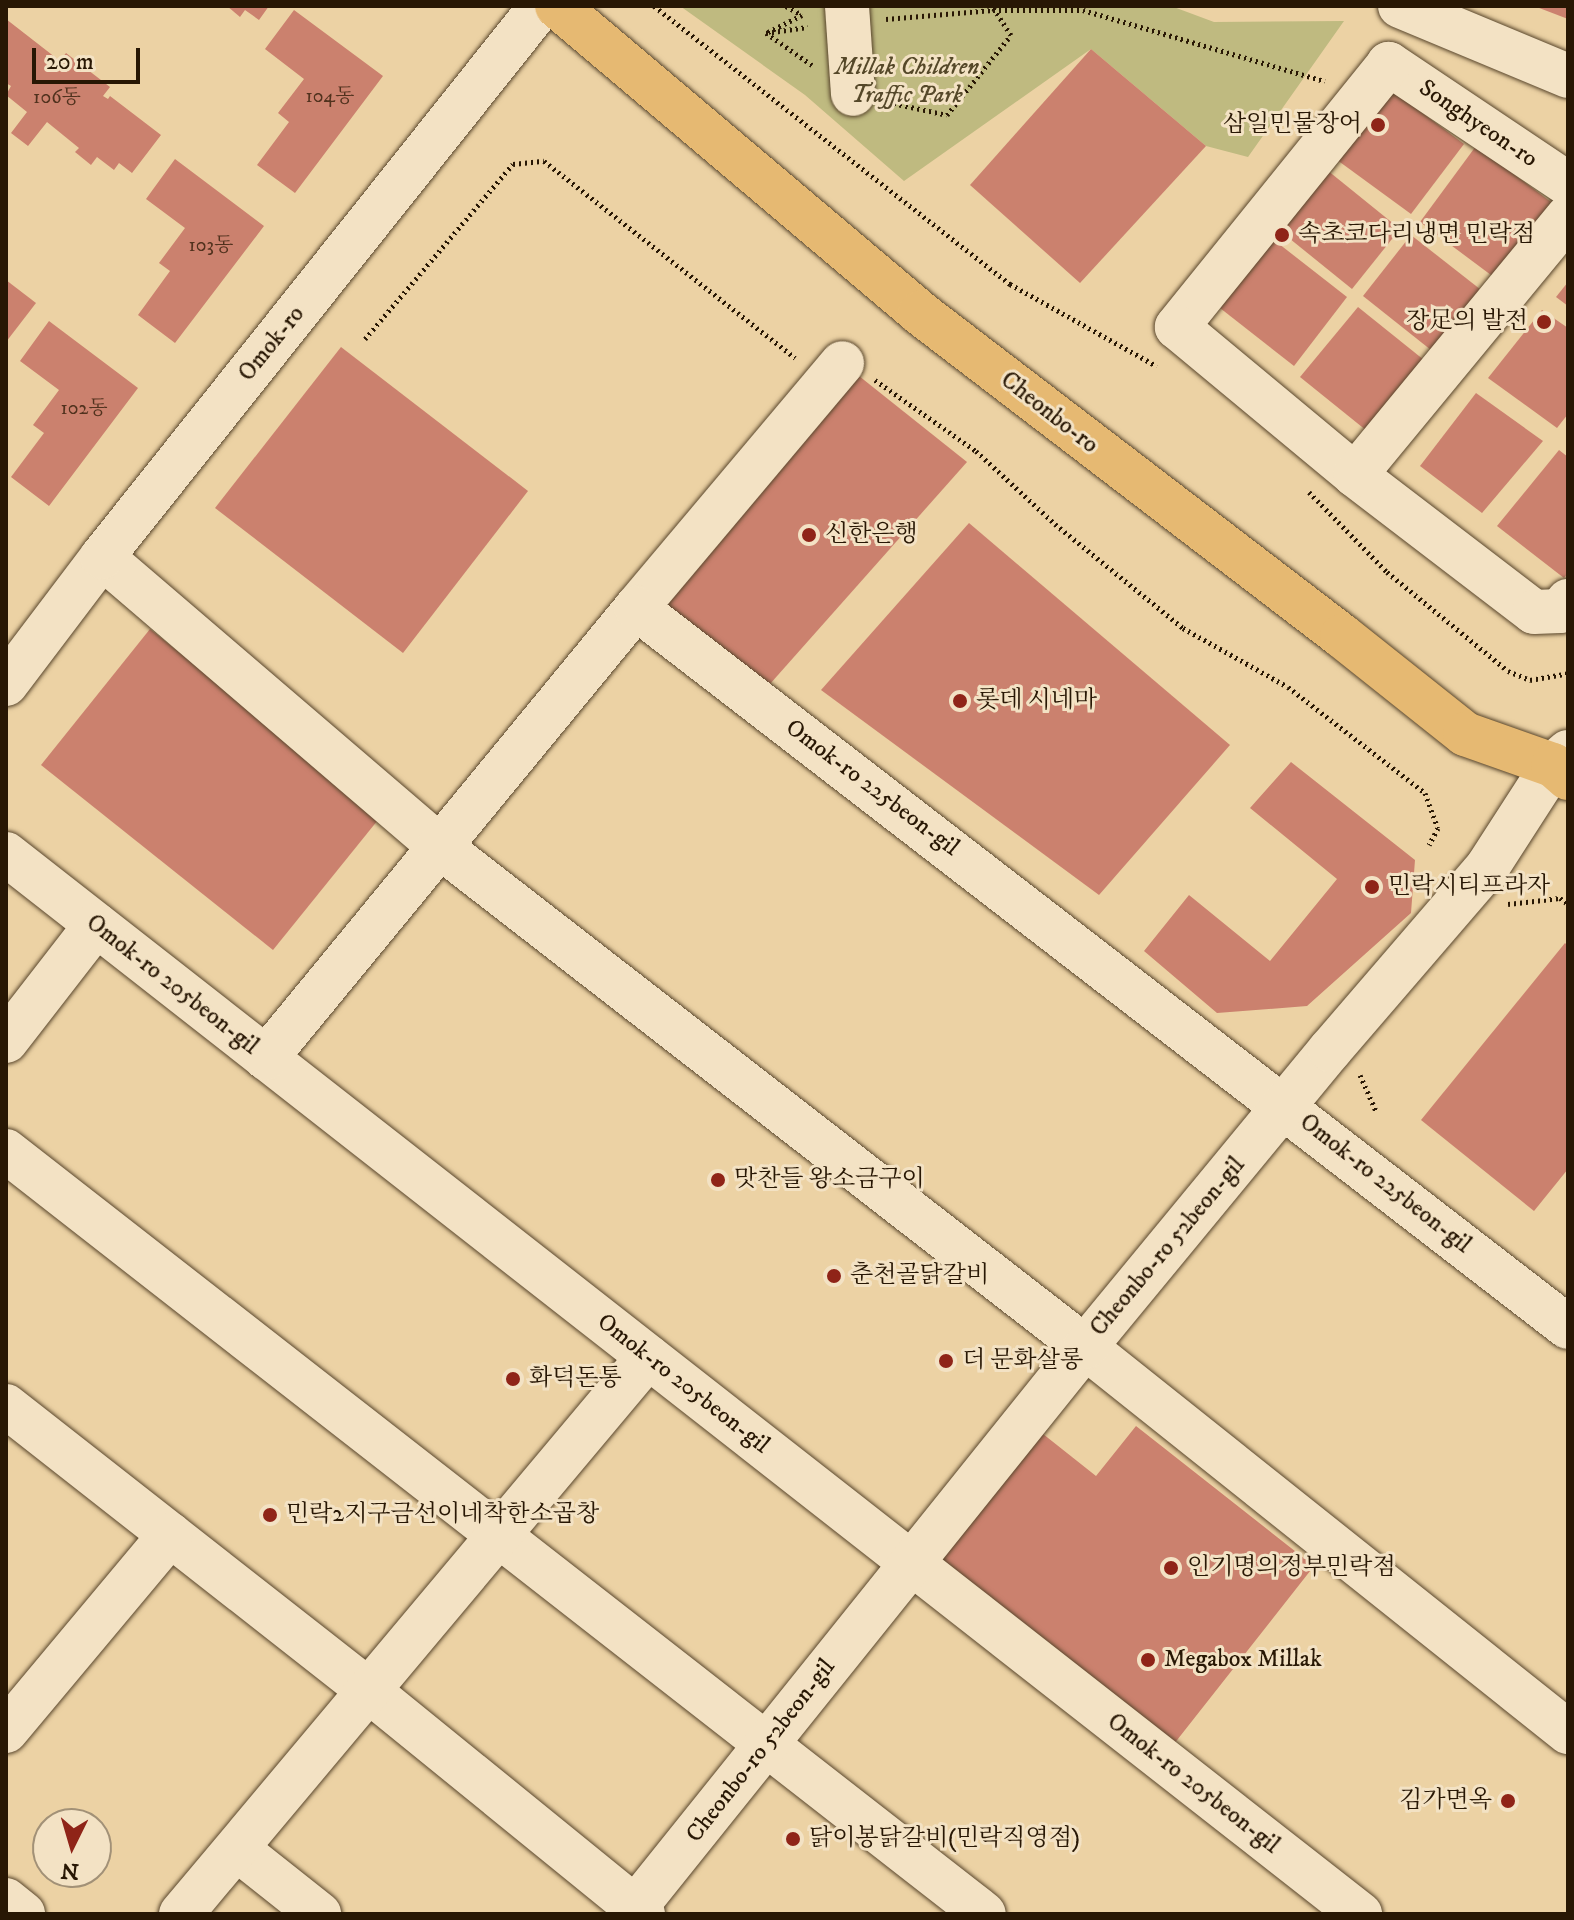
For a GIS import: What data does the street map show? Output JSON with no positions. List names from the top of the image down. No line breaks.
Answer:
{"streets":{"main road":["Cheonbo-ro"],"street":["Songhyeon-ro","Omok-ro","Omok-ro 225beon-gil","Omok-ro 205beon-gil","Cheonbo-ro 52beon-gil"]},"crossings":[["Cheonbo-ro","Cheonbo-ro 52beon-gil"],["Omok-ro 225beon-gil","Cheonbo-ro 52beon-gil"],["Omok-ro 205beon-gil","Cheonbo-ro 52beon-gil"]],"parks":["Millak Children Traffic Park"],"places":["삼일민물장어","속초코다리냉면 민락점","장足의 발전","신한은행","롯데 시네마","민락시티프라자","맛찬들 왕소금구이","춘천골닭갈비","더 문화살롱","화덕돈통","민락2지구금선이네착한소곱창","인기명의정부민락점","Megabox Millak","김가면옥","닭이봉닭갈비(민락직영점)"],"house_numbers":["104동","106동","103동","102동"],"scale_bar":"20 m","north":"bottom"}
